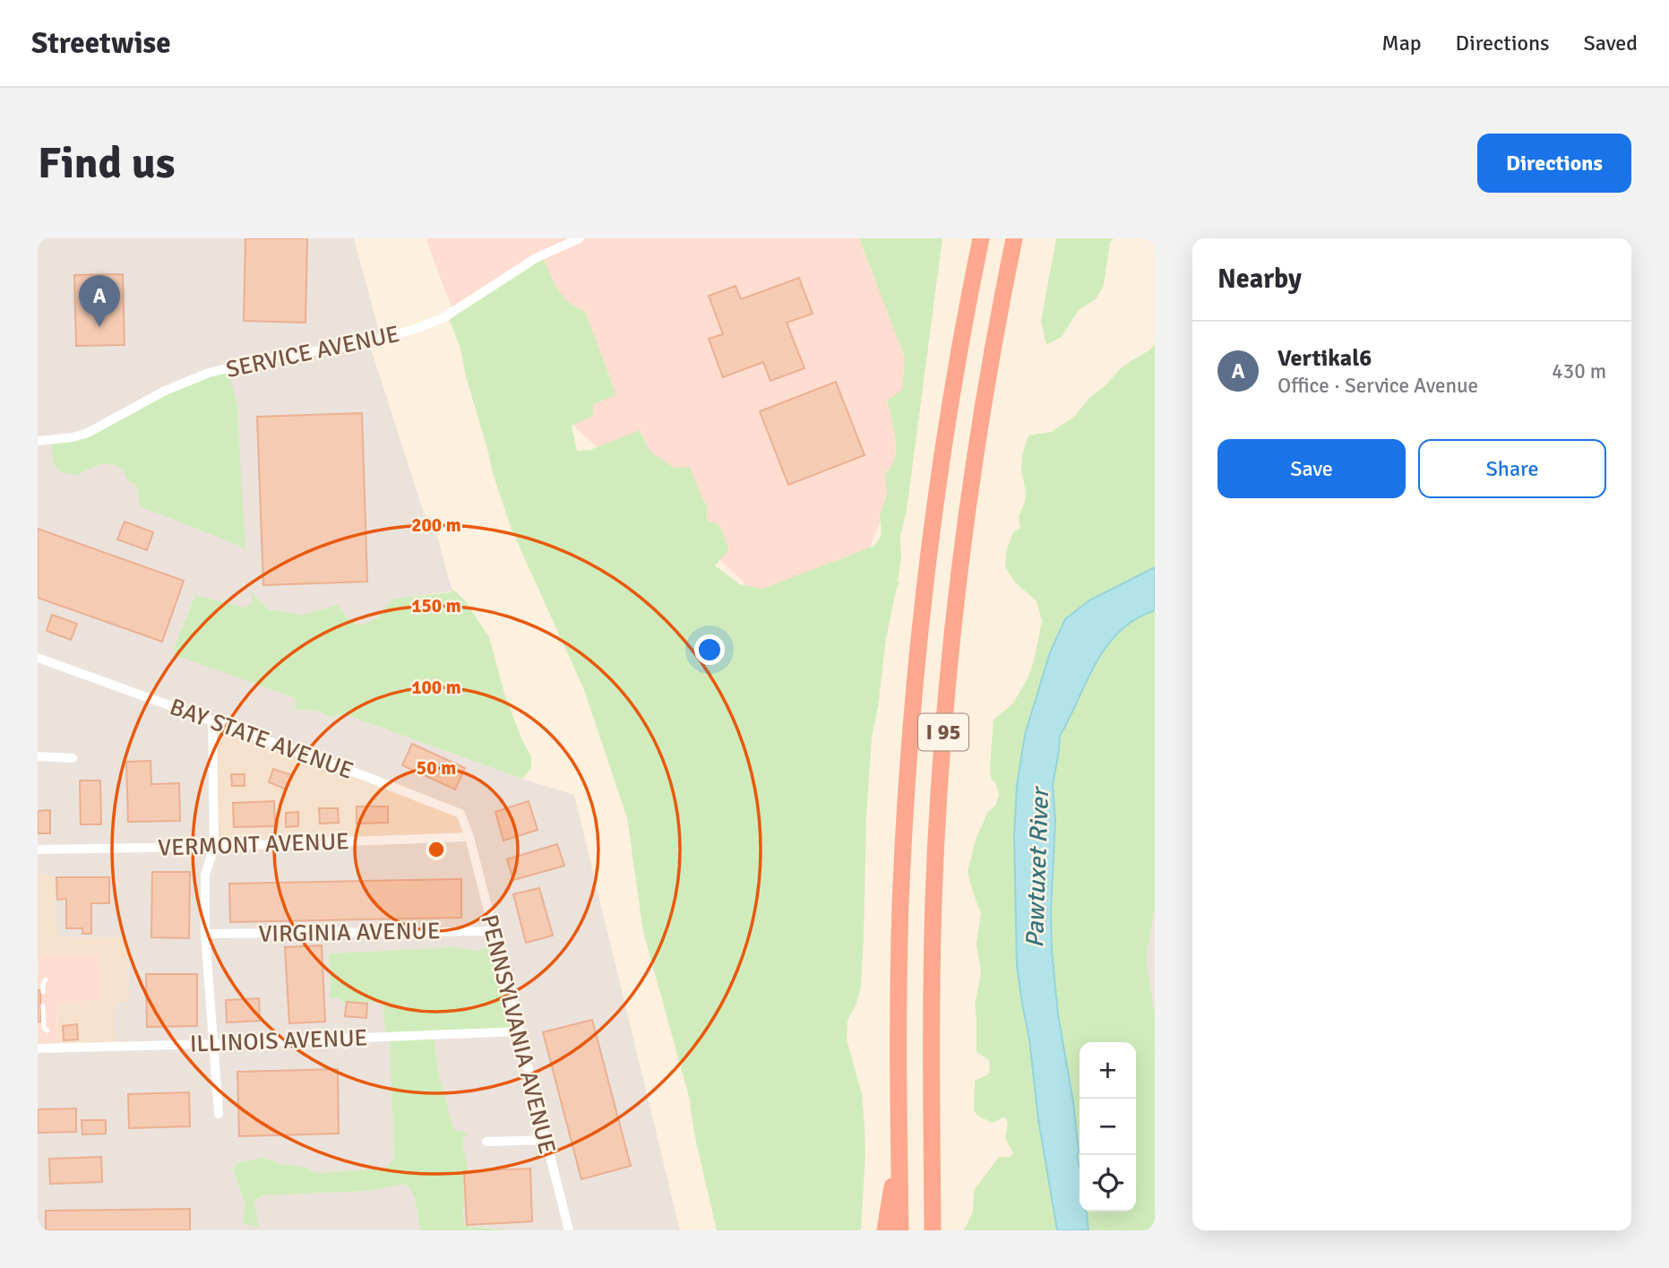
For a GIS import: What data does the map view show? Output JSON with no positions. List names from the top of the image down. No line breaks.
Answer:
{"streets":{"highway":["I 95"],"street":["SERVICE AVENUE","BAY STATE AVENUE","VERMONT AVENUE","VIRGINIA AVENUE","PENNSYLVANIA AVENUE","ILLINOIS AVENUE"]},"crossings":[["BAY STATE AVENUE","VERMONT AVENUE"],["BAY STATE AVENUE","PENNSYLVANIA AVENUE"],["VERMONT AVENUE","PENNSYLVANIA AVENUE"],["VIRGINIA AVENUE","PENNSYLVANIA AVENUE"],["PENNSYLVANIA AVENUE","ILLINOIS AVENUE"]],"water":["Pawtuxet River"],"page":{"header":"Streetwise","nav":["Map","Directions","Saved"],"buttons":["Directions",["Save","Share"]],"title":"Find us","heading":"Nearby","pins":"A","list":[{"mark":"A","name":"Vertikal6","note":"Office · Service Avenue","value":"430 m"}],"map_buttons":["+","−"]},"rings":["200 m","150 m","100 m","50 m"]}
